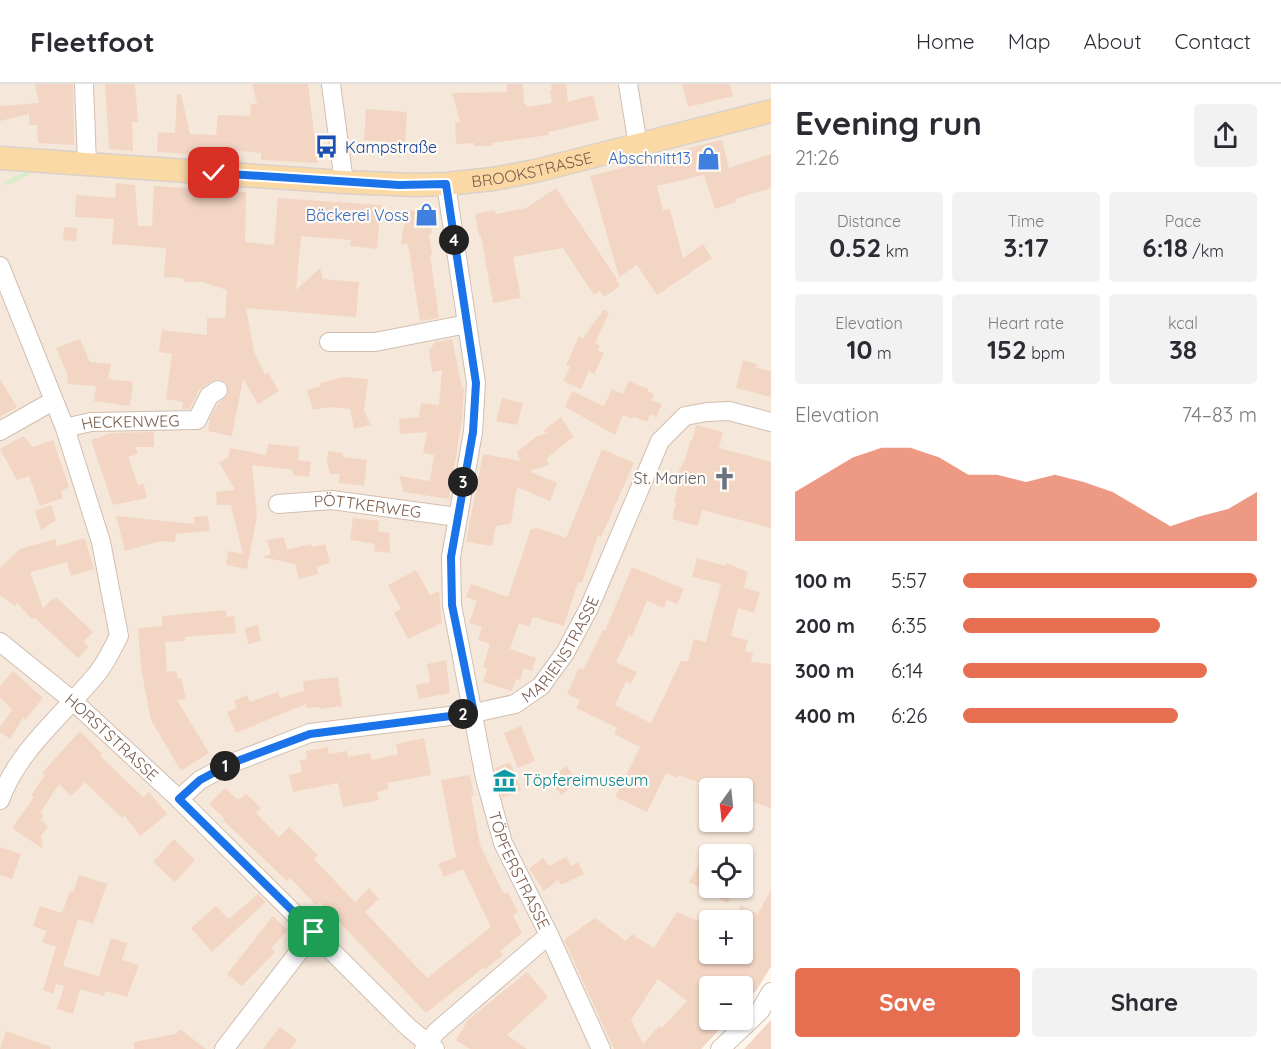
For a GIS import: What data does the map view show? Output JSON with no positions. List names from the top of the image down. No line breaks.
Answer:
{"streets":{"main road":["BROOKSTRASSE"],"street":["HECKENWEG","PÖTTKERWEG","MARIENSTRASSE","HORSTSTRASSE","TÖPFERSTRASSE"]},"crossings":[["BROOKSTRASSE","TÖPFERSTRASSE"],["HECKENWEG","HORSTSTRASSE"],["PÖTTKERWEG","TÖPFERSTRASSE"],["MARIENSTRASSE","HORSTSTRASSE"],["MARIENSTRASSE","TÖPFERSTRASSE"]],"places":{"bus stop":["Kampstraße"],"shop":["Abschnitt13","Bäckerei Voss"],"church":["St. Marien"],"museum":["Töpfereimuseum"]},"north":"bottom","page":{"header":"Fleetfoot","nav":["Home","Map","About","Contact"],"heading":["Evening run","21:26"],"stats":[["Distance","0.52 km"],["Time","3:17"],["Pace","6:18 /km"],["Elevation","10 m"],["Heart rate","152 bpm"],["kcal","38"]],"pins":["4","3","2","1"],"chart":["Elevation","74–83 m"],"list":[{"name":"100 m","note":"5:57"},{"name":"200 m","note":"6:35"},{"name":"300 m","note":"6:14"},{"name":"400 m","note":"6:26"}],"map_buttons":["+","−"],"buttons":["Save","Share"]}}
